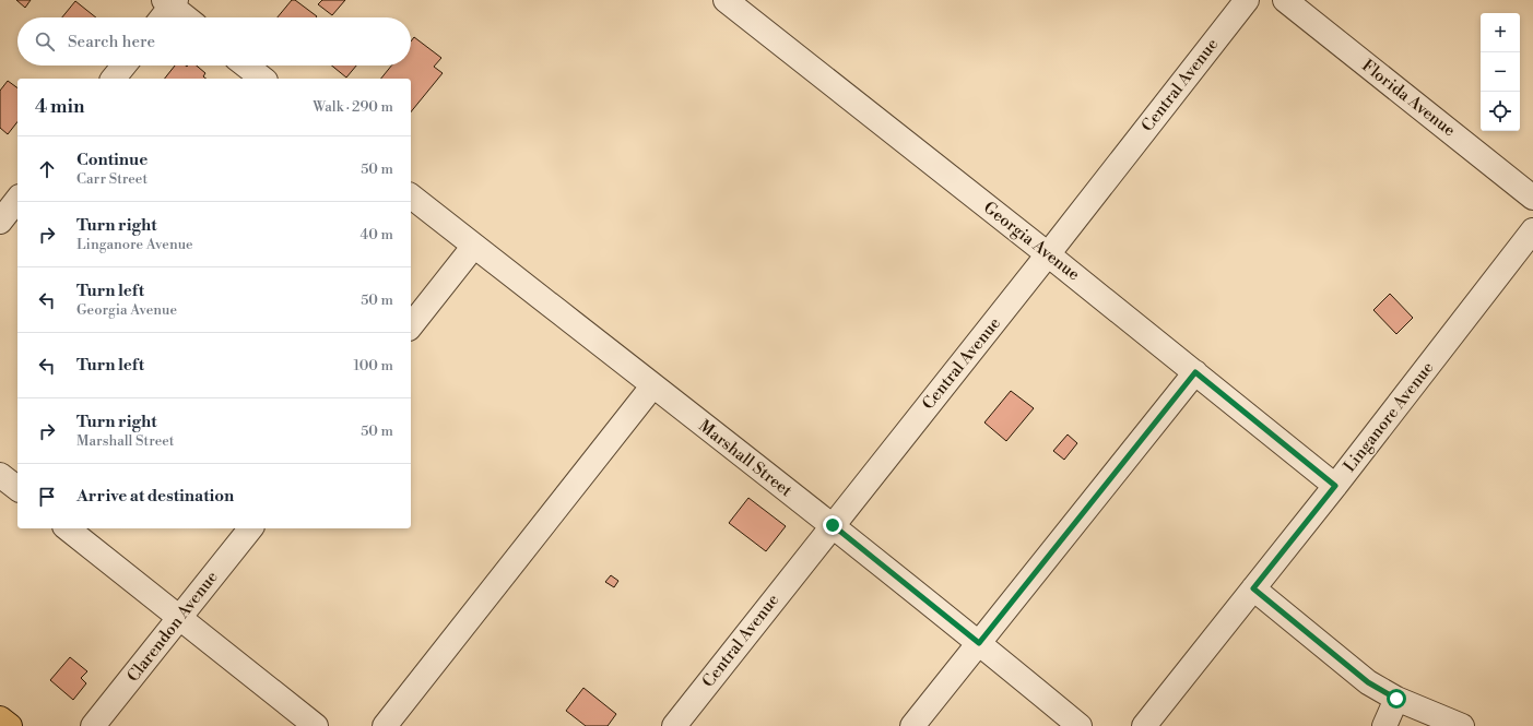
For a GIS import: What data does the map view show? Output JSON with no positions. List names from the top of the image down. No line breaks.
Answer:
{"streets":{"street":["Central Avenue","Florida Avenue","Georgia Avenue","Linganore Avenue","Marshall Street","Clarendon Avenue"]},"crossings":[["Central Avenue","Georgia Avenue"],["Central Avenue","Marshall Street"],["Georgia Avenue","Linganore Avenue"]],"page":{"map_buttons":["+","−"],"search":"Search here","heading":["4 min","Walk · 290 m"],"list":[["Continue","Carr Street","50 m"],["Turn right","Linganore Avenue","40 m"],["Turn left","Georgia Avenue","50 m"],["Turn left","100 m"],["Turn right","Marshall Street","50 m"],"Arrive at destination"]}}
